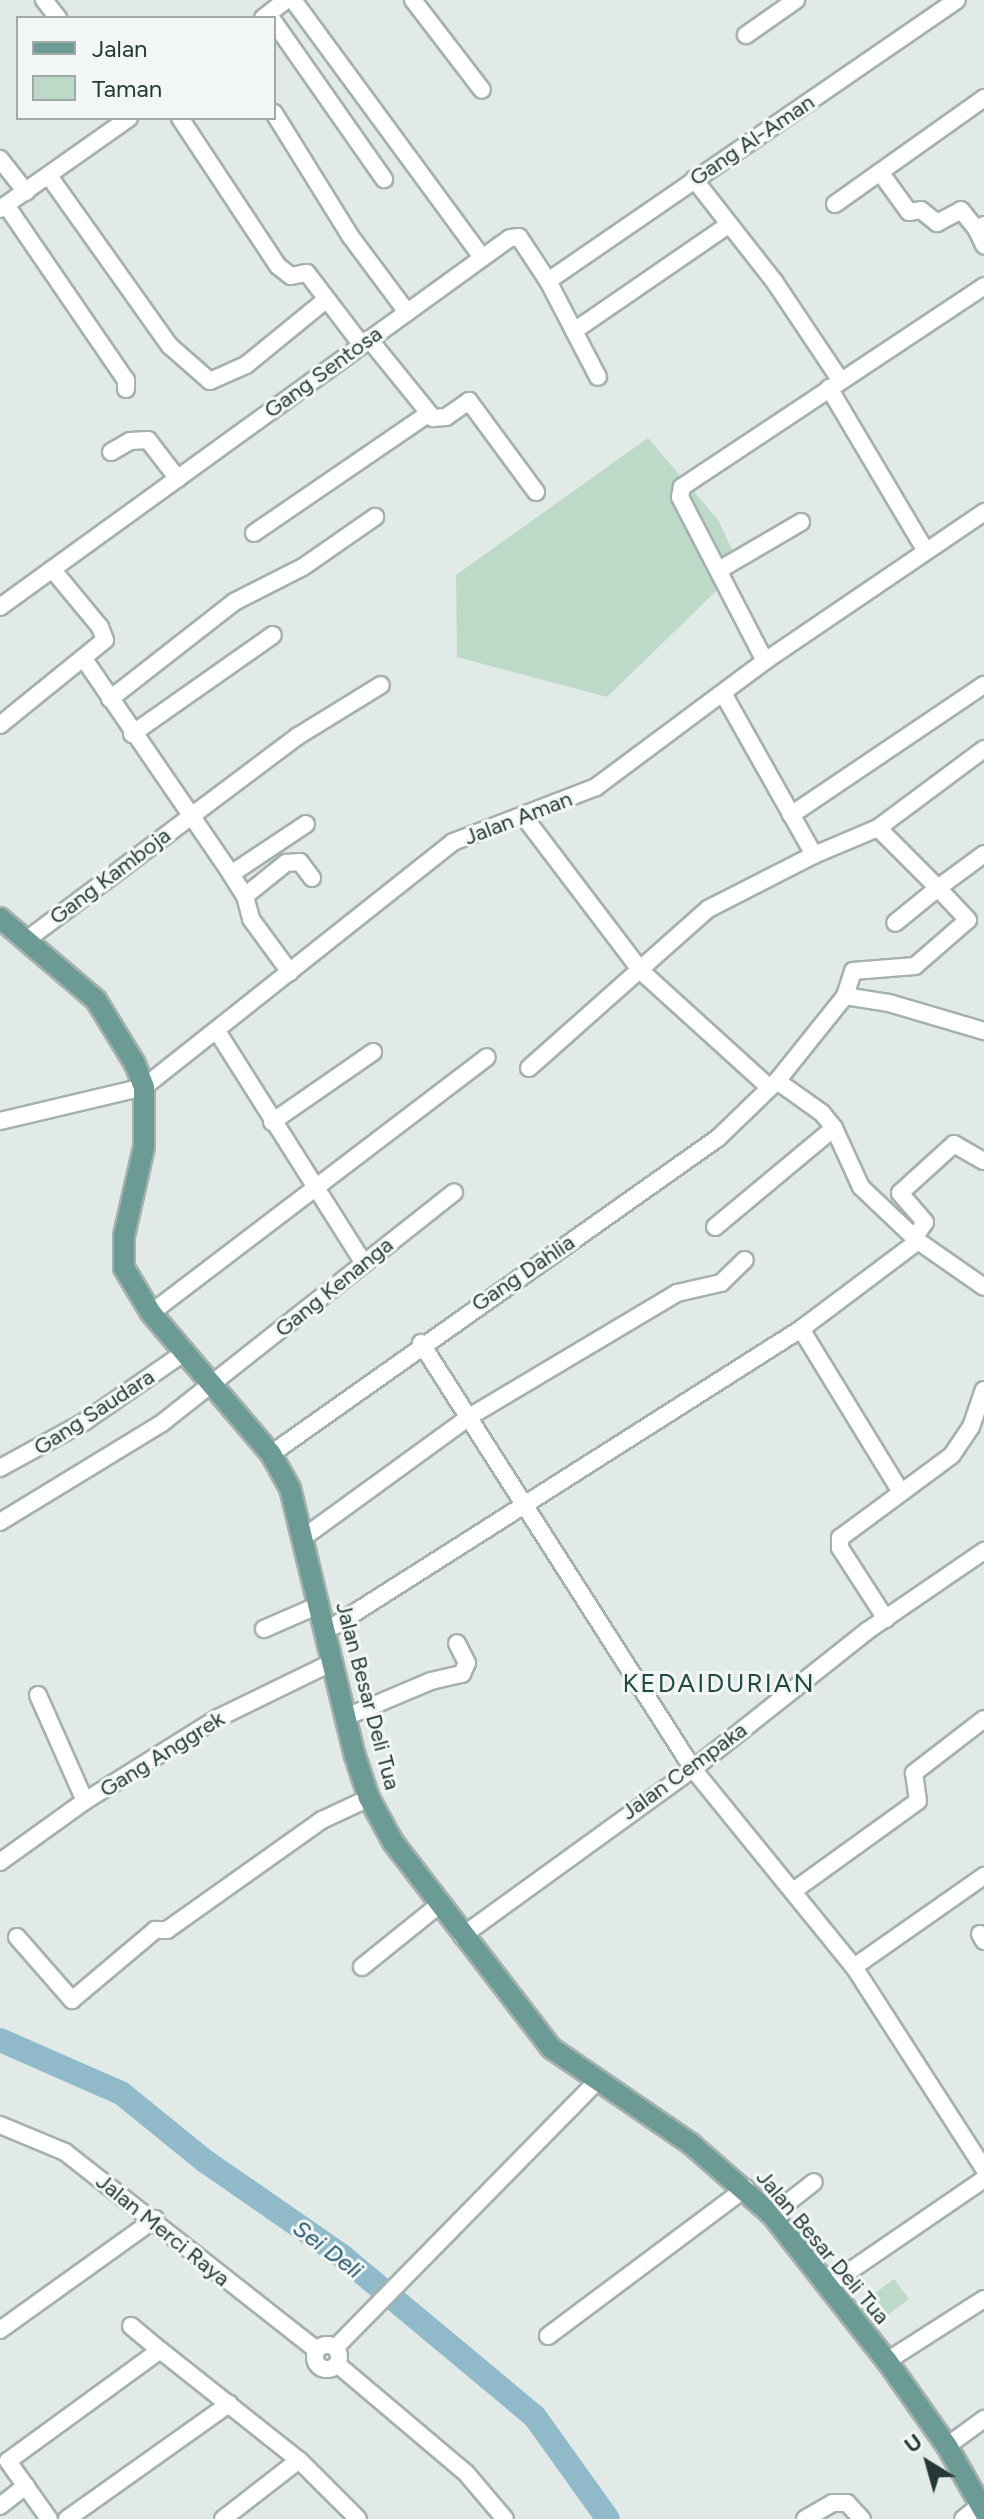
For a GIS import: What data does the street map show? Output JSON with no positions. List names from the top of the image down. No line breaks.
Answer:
{"streets":{"main road":["Jalan Besar Deli Tua"],"street":["Gang Al-Aman","Gang Sentosa","Jalan Aman","Gang Kamboja","Gang Dahlia","Gang Kenanga","Gang Saudara","Gang Anggrek","Jalan Cempaka","Jalan Merci Raya"]},"crossings":[["Gang Al-Aman","Gang Sentosa"],["Jalan Aman","Jalan Besar Deli Tua"],["Gang Kamboja","Jalan Besar Deli Tua"],["Gang Dahlia","Jalan Besar Deli Tua"],["Gang Kenanga","Jalan Besar Deli Tua"],["Gang Saudara","Jalan Besar Deli Tua"],["Jalan Besar Deli Tua","Gang Anggrek"],["Jalan Besar Deli Tua","Jalan Cempaka"]],"districts":["KEDAIDURIAN"],"water":["Sei Deli"],"legend":["Jalan","Taman"],"north":"top left"}
